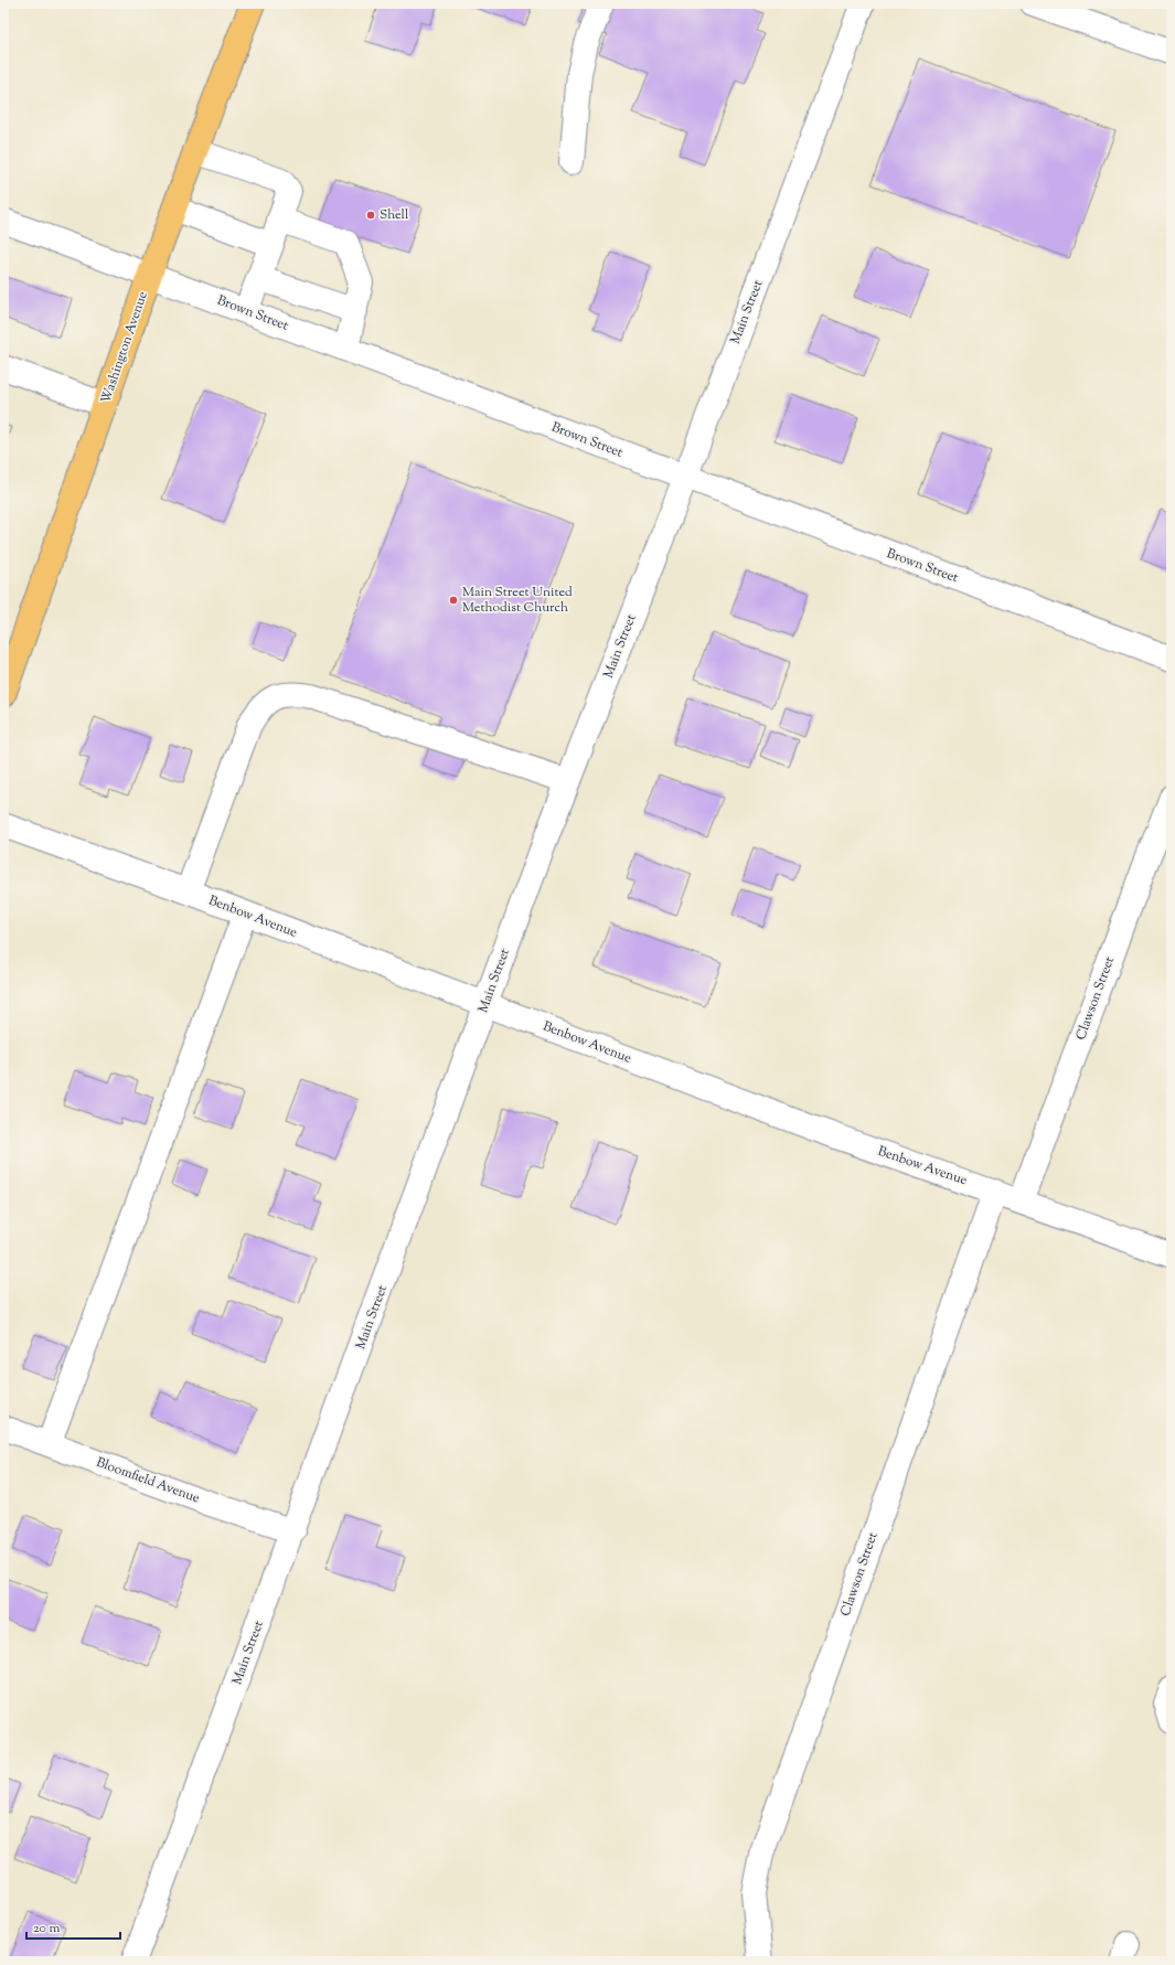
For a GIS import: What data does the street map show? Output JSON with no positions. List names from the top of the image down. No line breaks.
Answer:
{"streets":{"main road":["Washington Avenue"],"street":["Main Street","Brown Street","Benbow Avenue","Clawson Street","Bloomfield Avenue"]},"crossings":[["Main Street","Brown Street"],["Main Street","Benbow Avenue"],["Main Street","Bloomfield Avenue"],["Brown Street","Washington Avenue"],["Benbow Avenue","Clawson Street"]],"places":["Shell","Main Street United Methodist Church"],"scale_bar":"20 m"}
